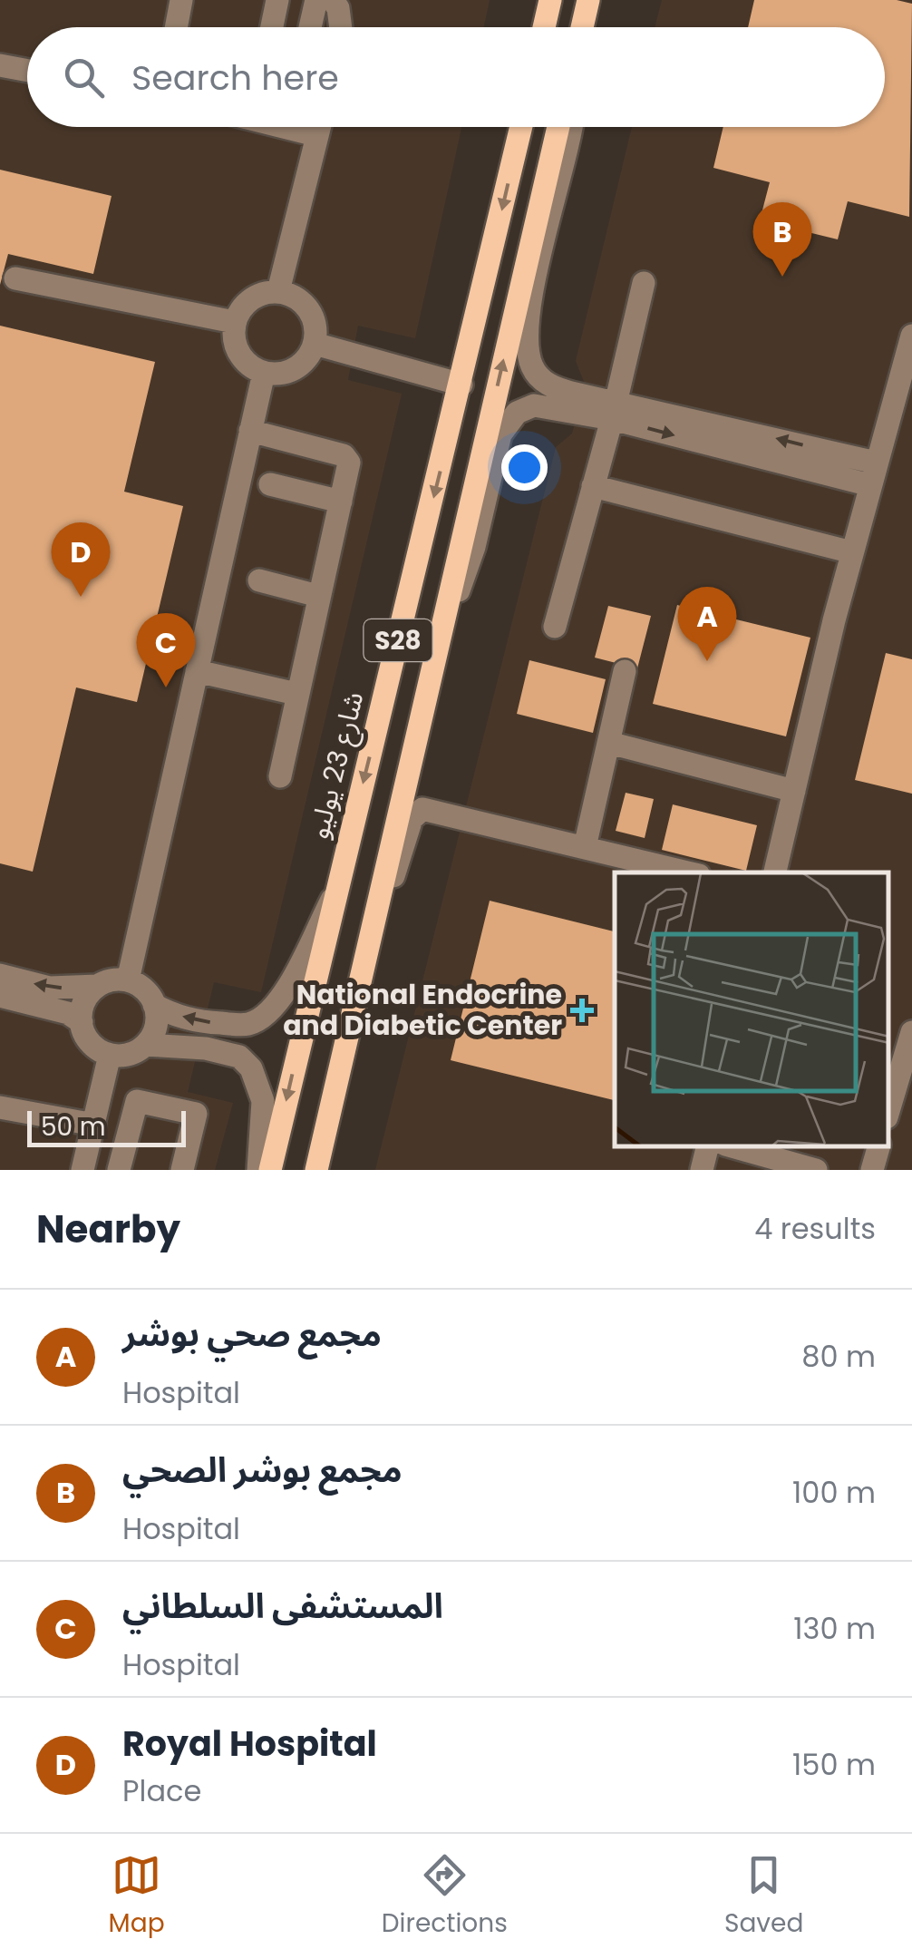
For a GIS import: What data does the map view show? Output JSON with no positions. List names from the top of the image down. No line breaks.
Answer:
{"streets":{"main road":["S28","شارع 23 يوليو"]},"places":{"health":["National Endocrine and Diabetic Center"]},"scale_bar":"50 m","page":{"search":"Search here","pins":["B","D","A","C"],"scale":"50 m","heading":["Nearby","4 results"],"list":[{"mark":"A","name":"مجمع صحي بوشر","note":"Hospital","value":"80 m"},{"mark":"B","name":"مجمع بوشر الصحي","note":"Hospital","value":"100 m"},{"mark":"C","name":"المستشفى السلطاني","note":"Hospital","value":"130 m"},{"mark":"D","name":"Royal Hospital","note":"Place","value":"150 m"}],"nav":["Map","Directions","Saved"]}}
